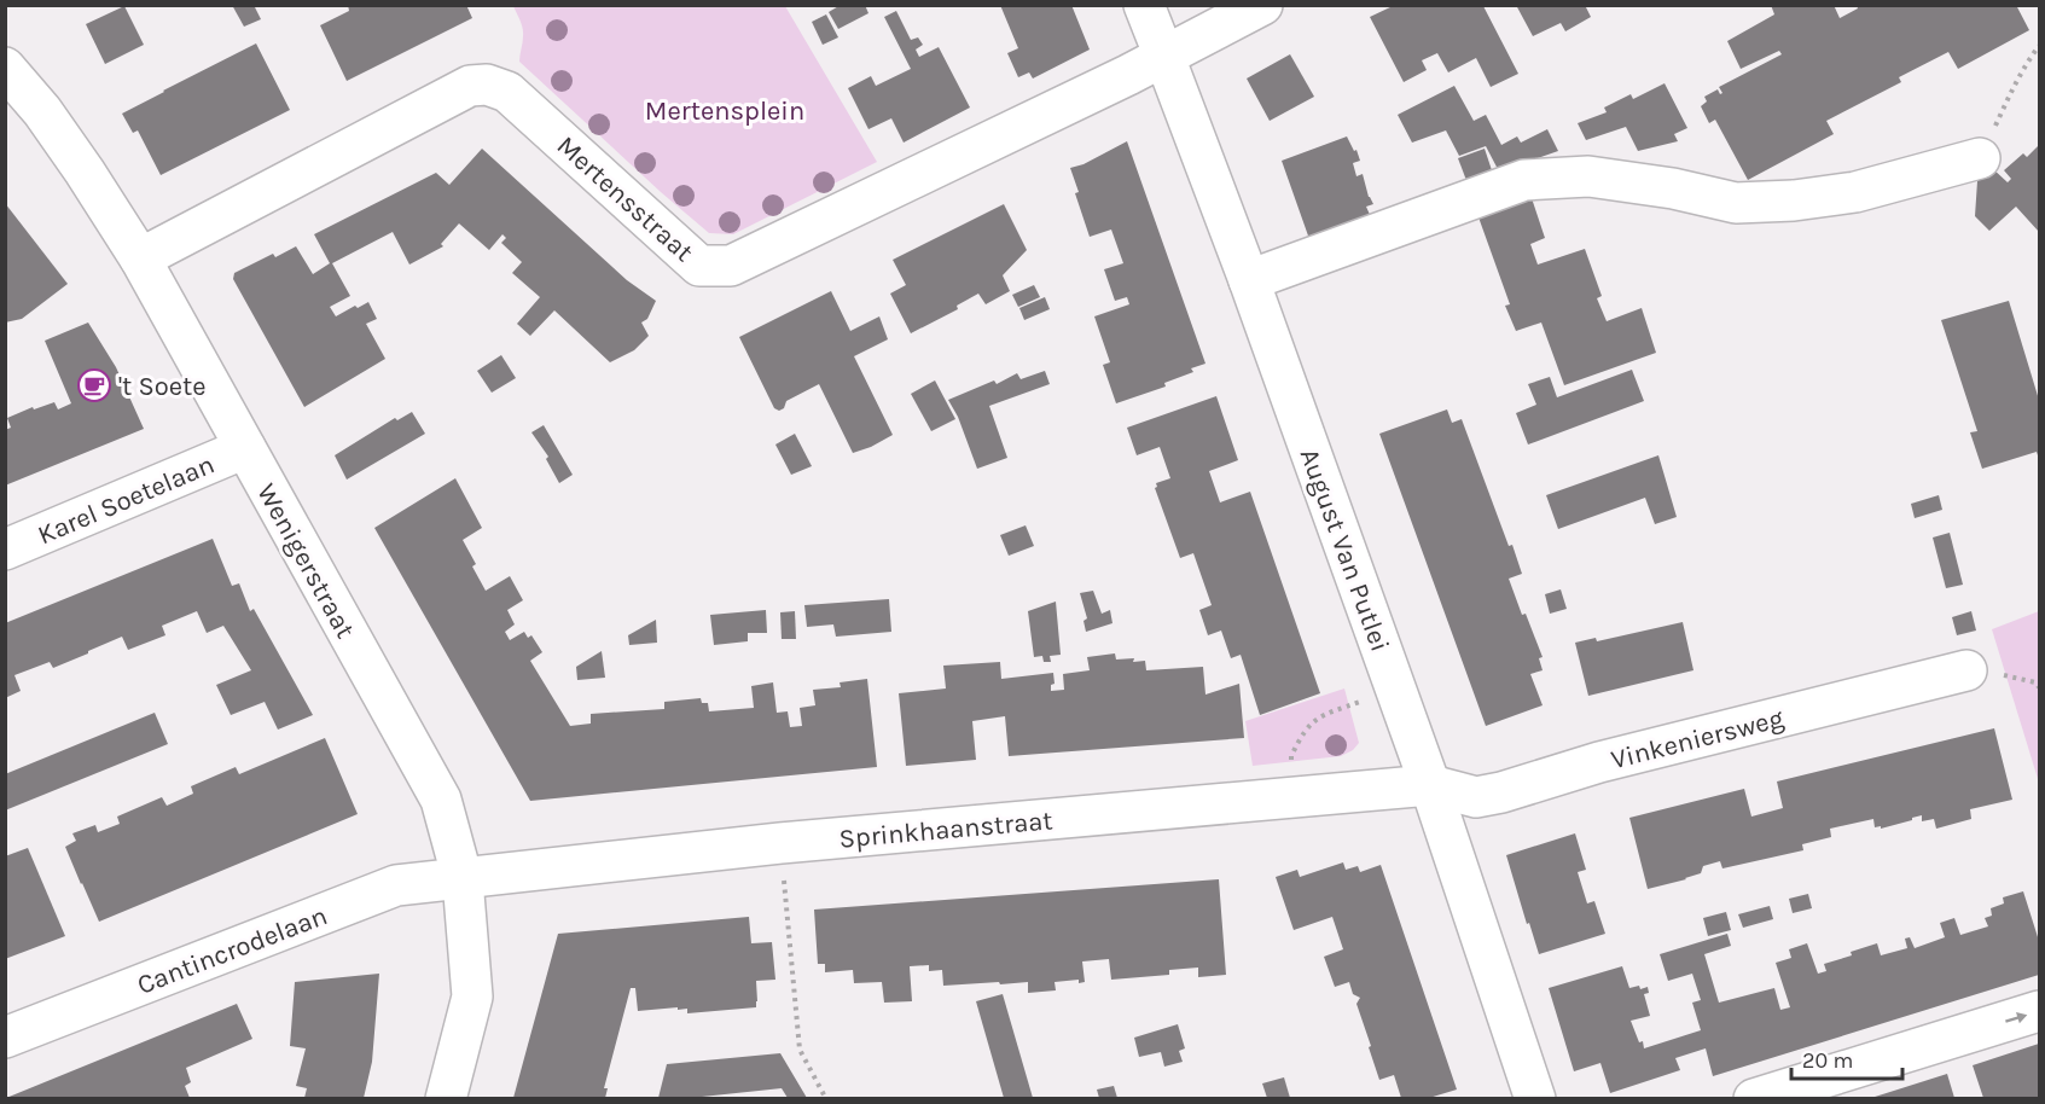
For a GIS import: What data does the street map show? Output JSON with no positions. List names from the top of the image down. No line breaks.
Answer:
{"streets":{"street":["Mertensstraat","Karel Soetelaan","August Van Putlei","Wenigerstraat","Vinkeniersweg","Sprinkhaanstraat","Cantincrodelaan"]},"crossings":[["Mertensstraat","August Van Putlei"],["Mertensstraat","Wenigerstraat"],["Karel Soetelaan","Wenigerstraat"],["August Van Putlei","Vinkeniersweg"],["August Van Putlei","Sprinkhaanstraat"],["Wenigerstraat","Sprinkhaanstraat"],["Wenigerstraat","Cantincrodelaan"],["Vinkeniersweg","Sprinkhaanstraat"],["Sprinkhaanstraat","Cantincrodelaan"]],"parks":["Mertensplein"],"places":{"cafe":["'t Soete"]},"scale_bar":"20 m"}
